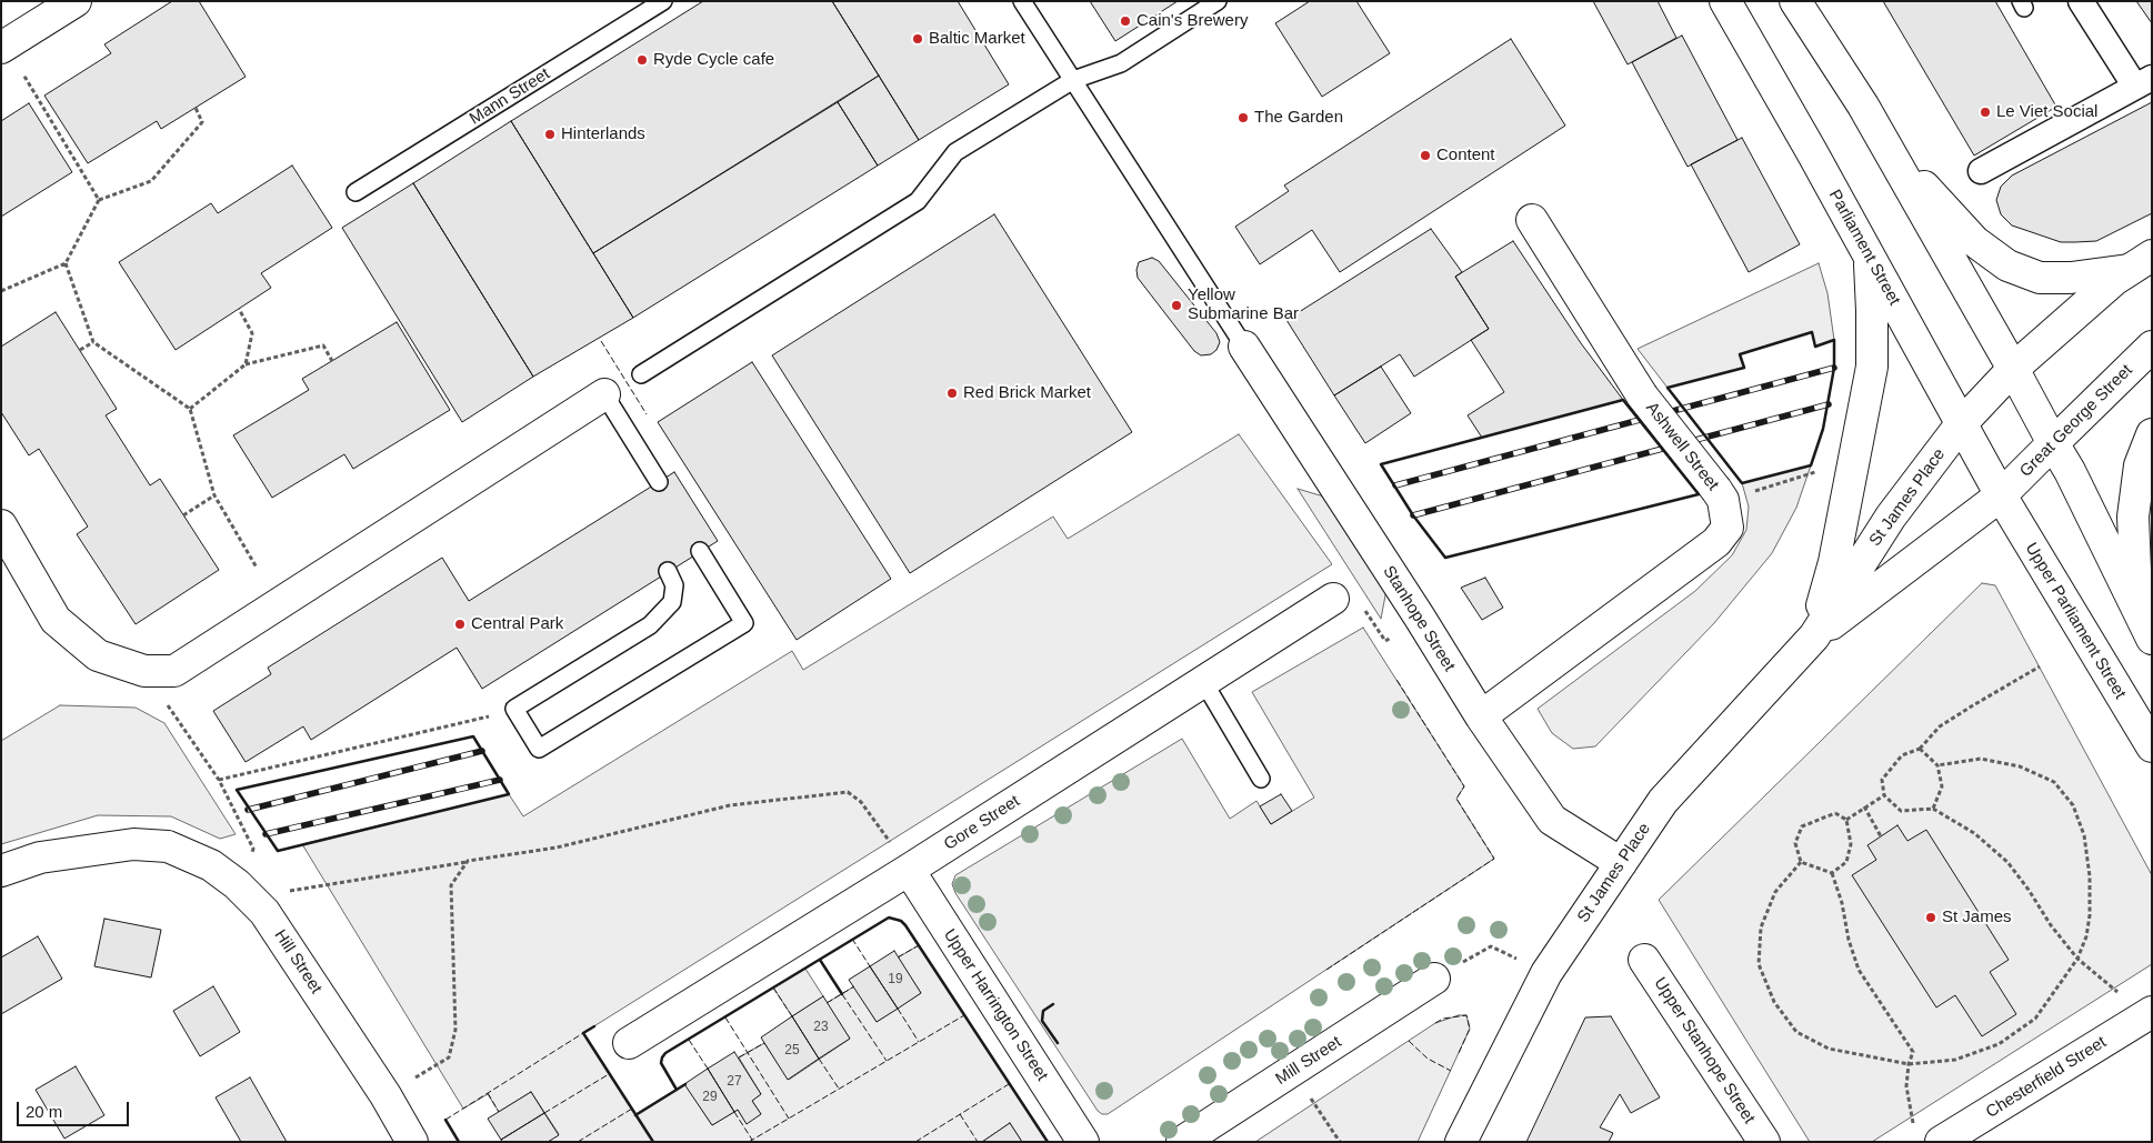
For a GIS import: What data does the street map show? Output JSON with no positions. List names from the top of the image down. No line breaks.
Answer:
{"streets":{"main road":["Parliament Street","Great George Street","Ashwell Street","St James Place","Stanhope Street","Upper Parliament Street","Gore Street","Hill Street","Upper Harrington Street","Upper Stanhope Street","Mill Street","Chesterfield Street"],"lane":["Mann Street"]},"crossings":[["Parliament Street","Great George Street"],["Parliament Street","St James Place"],["Parliament Street","Upper Parliament Street"],["Great George Street","St James Place"],["Great George Street","Upper Parliament Street"],["Ashwell Street","Stanhope Street"],["St James Place","Stanhope Street"],["St James Place","Upper Parliament Street"],["Gore Street","Upper Harrington Street"]],"places":["Cain's Brewery","Baltic Market","Ryde Cycle cafe","Le Viet Social","The Garden","Hinterlands","Content","Yellow Submarine Bar","Red Brick Market","Central Park","St James"],"house_numbers":["19","23","25","27","29"],"scale_bar":"20 m"}
